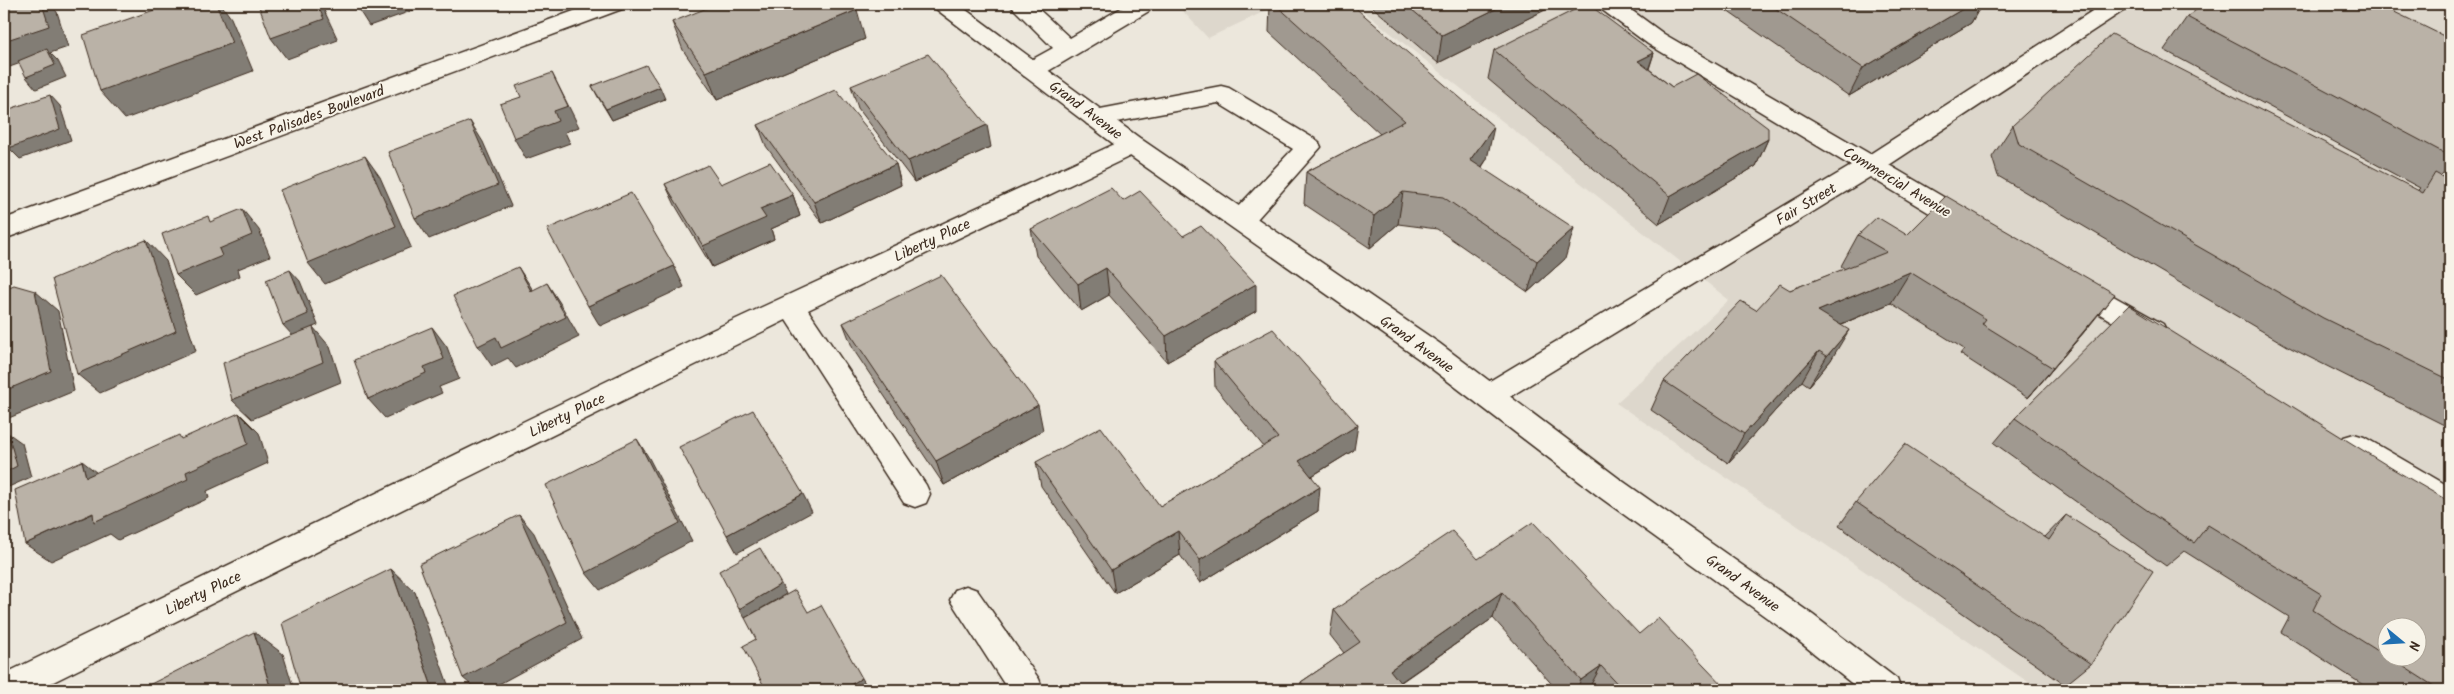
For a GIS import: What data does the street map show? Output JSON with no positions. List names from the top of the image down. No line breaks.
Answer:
{"streets":{"street":["Grand Avenue","West Palisades Boulevard","Commercial Avenue","Fair Street","Liberty Place"]},"crossings":[["Grand Avenue","Fair Street"],["Grand Avenue","Liberty Place"],["Commercial Avenue","Fair Street"]],"north":"right"}
